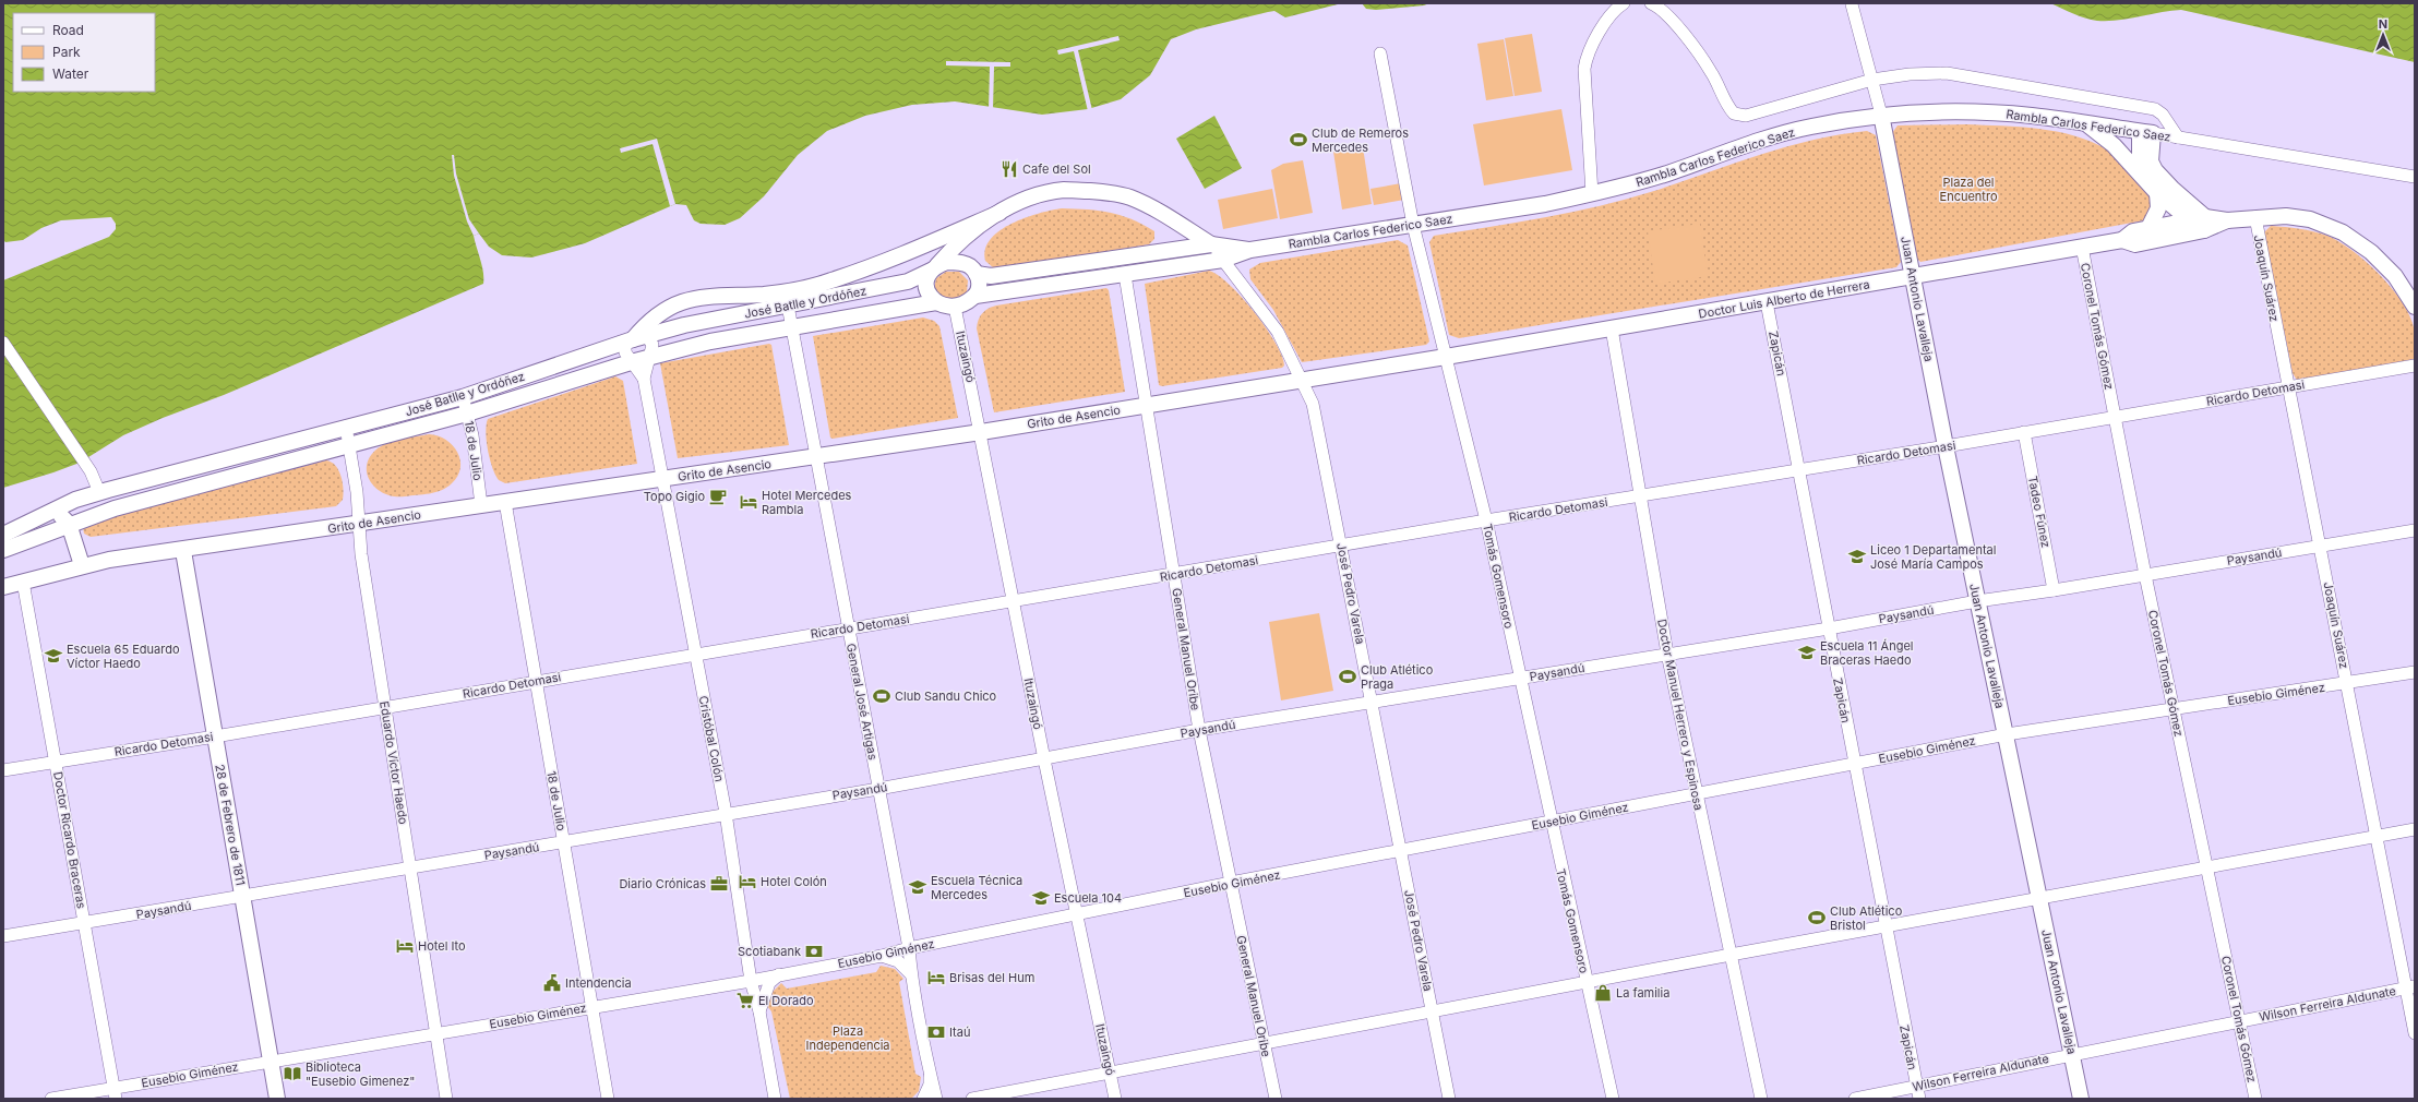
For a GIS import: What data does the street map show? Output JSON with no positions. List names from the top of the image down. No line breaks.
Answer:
{"streets":{"street":["Rambla Carlos Federico Saez","Joaquín Suárez","Doctor Luis Alberto de Herrera","Juan Antonio Lavalleja","José Batlle y Ordóñez","Coronel Tomás Gómez","Zapicán","Ituzaingó","Ricardo Detomasi","Grito de Asencio","18 de Julio","Tadeo Fúnez","Paysandú","Tomás Gomensoro","José Pedro Varela","General Manuel Oribe","Eusebio Giménez","General José Artigas","Doctor Manuel Herrero y Espinosa","Cristóbal Colón","Eduardo Víctor Haedo","28 de Febrero de 1811","Doctor Ricardo Braceras","Wilson Ferreira Aldunate"]},"crossings":[["Rambla Carlos Federico Saez","Juan Antonio Lavalleja"],["Rambla Carlos Federico Saez","José Batlle y Ordóñez"],["Rambla Carlos Federico Saez","Ituzaingó"],["Rambla Carlos Federico Saez","Tomás Gomensoro"],["Rambla Carlos Federico Saez","José Pedro Varela"],["Rambla Carlos Federico Saez","General Manuel Oribe"],["Joaquín Suárez","Doctor Luis Alberto de Herrera"],["Joaquín Suárez","Ricardo Detomasi"],["Joaquín Suárez","Paysandú"],["Joaquín Suárez","Eusebio Giménez"],["Joaquín Suárez","Wilson Ferreira Aldunate"],["Doctor Luis Alberto de Herrera","Juan Antonio Lavalleja"],["Doctor Luis Alberto de Herrera","Coronel Tomás Gómez"],["Doctor Luis Alberto de Herrera","Zapicán"],["Doctor Luis Alberto de Herrera","Grito de Asencio"],["Doctor Luis Alberto de Herrera","Tomás Gomensoro"],["Doctor Luis Alberto de Herrera","Doctor Manuel Herrero y Espinosa"],["Juan Antonio Lavalleja","Ricardo Detomasi"],["Juan Antonio Lavalleja","Paysandú"],["Juan Antonio Lavalleja","Eusebio Giménez"],["Juan Antonio Lavalleja","Wilson Ferreira Aldunate"],["José Batlle y Ordóñez","Ituzaingó"],["José Batlle y Ordóñez","18 de Julio"],["José Batlle y Ordóñez","General José Artigas"],["José Batlle y Ordóñez","Eduardo Víctor Haedo"],["Coronel Tomás Gómez","Ricardo Detomasi"],["Coronel Tomás Gómez","Paysandú"],["Coronel Tomás Gómez","Eusebio Giménez"],["Coronel Tomás Gómez","Wilson Ferreira Aldunate"],["Zapicán","Ricardo Detomasi"],["Zapicán","Paysandú"],["Zapicán","Eusebio Giménez"],["Zapicán","Wilson Ferreira Aldunate"],["Ituzaingó","Ricardo Detomasi"],["Ituzaingó","Grito de Asencio"],["Ituzaingó","Paysandú"],["Ituzaingó","Eusebio Giménez"],["Ricardo Detomasi","18 de Julio"],["Ricardo Detomasi","Tadeo Fúnez"],["Ricardo Detomasi","Tomás Gomensoro"],["Ricardo Detomasi","José Pedro Varela"],["Ricardo Detomasi","General Manuel Oribe"],["Ricardo Detomasi","General José Artigas"],["Ricardo Detomasi","Doctor Manuel Herrero y Espinosa"],["Ricardo Detomasi","Cristóbal Colón"],["Ricardo Detomasi","Eduardo Víctor Haedo"],["Ricardo Detomasi","28 de Febrero de 1811"],["Ricardo Detomasi","Doctor Ricardo Braceras"],["Grito de Asencio","18 de Julio"],["Grito de Asencio","Tomás Gomensoro"],["Grito de Asencio","José Pedro Varela"],["Grito de Asencio","General Manuel Oribe"],["Grito de Asencio","General José Artigas"],["Grito de Asencio","Cristóbal Colón"],["Grito de Asencio","Eduardo Víctor Haedo"],["Grito de Asencio","28 de Febrero de 1811"],["Grito de Asencio","Doctor Ricardo Braceras"],["18 de Julio","Paysandú"],["18 de Julio","Eusebio Giménez"],["Tadeo Fúnez","Paysandú"],["Paysandú","Tomás Gomensoro"],["Paysandú","José Pedro Varela"],["Paysandú","General Manuel Oribe"],["Paysandú","General José Artigas"],["Paysandú","Doctor Manuel Herrero y Espinosa"],["Paysandú","Cristóbal Colón"],["Paysandú","Eduardo Víctor Haedo"],["Paysandú","28 de Febrero de 1811"],["Paysandú","Doctor Ricardo Braceras"],["Tomás Gomensoro","Eusebio Giménez"],["José Pedro Varela","Eusebio Giménez"],["General Manuel Oribe","Eusebio Giménez"],["Eusebio Giménez","General José Artigas"],["Eusebio Giménez","Doctor Manuel Herrero y Espinosa"],["Eusebio Giménez","Cristóbal Colón"],["Eusebio Giménez","Eduardo Víctor Haedo"],["Eusebio Giménez","28 de Febrero de 1811"],["Eusebio Giménez","Doctor Ricardo Braceras"]],"parks":["Plaza del Encuentro","Plaza Independencia"],"places":{"sports":["Club de Remeros Mercedes","Club Atlético Praga","Club Sandu Chico","Club Atlético Bristol"],"restaurant":["Cafe del Sol"],"cafe":["Topo Gigio"],"hotel":["Hotel Mercedes Rambla","Hotel Colón","Hotel Ito","Brisas del Hum"],"school or university":["Liceo 1 Departamental José María Campos","Escuela 11 Ángel Braceras Haedo","Escuela 65 Eduardo Víctor Haedo","Escuela Técnica Mercedes","Escuela 104"],"office":["Diario Crónicas"],"bank":["Scotiabank","Itaú"],"public building":["Intendencia"],"shop":["La familia"],"supermarket":["El Dorado"],"library":["Biblioteca \"Eusebio Gimenez\""]},"legend":["Road","Park","Water"],"north":"top"}
